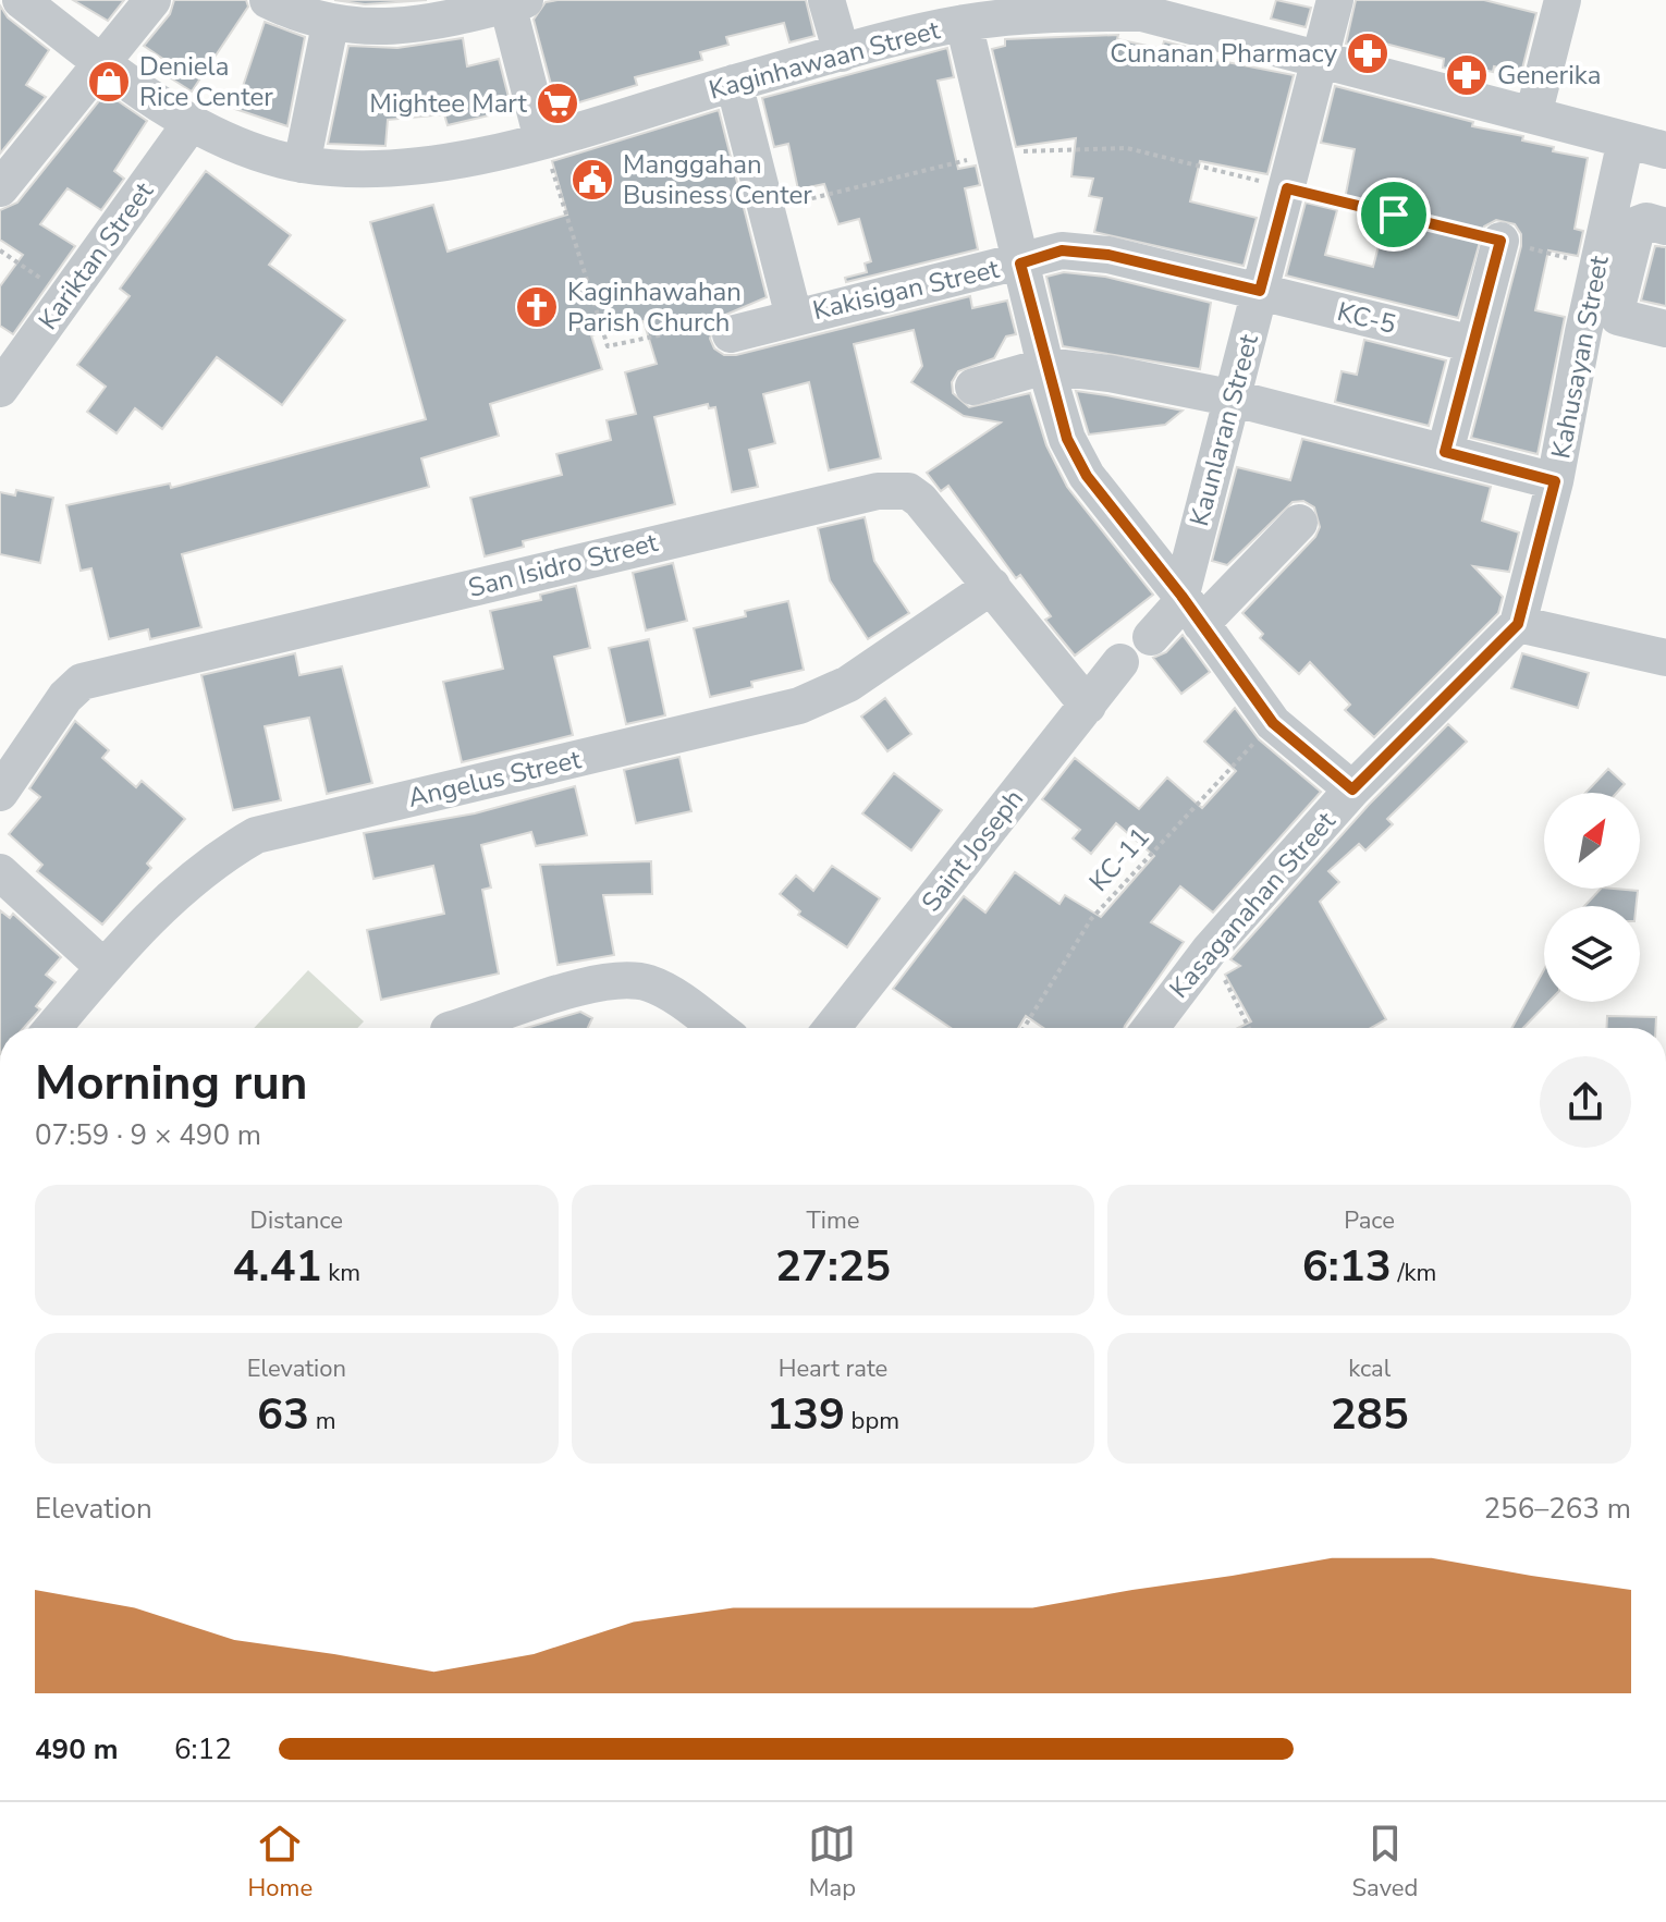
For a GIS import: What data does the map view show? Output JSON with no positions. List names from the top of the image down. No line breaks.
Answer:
{"streets":{"street":["Kaginhawaan Street","Kariktan Street","Kakisigan Street","KC-5","Kahusayan Street","Kaunlaran Street","San Isidro Street","Angelus Street","Saint Joseph","Kasaganahan Street"],"path":["KC-11"]},"crossings":[["Kaginhawaan Street","Kariktan Street"],["Kaginhawaan Street","Kahusayan Street"],["Kaginhawaan Street","Kaunlaran Street"],["Kakisigan Street","KC-5"],["Kakisigan Street","Kaunlaran Street"],["Kakisigan Street","KC-11"],["Kakisigan Street","Kasaganahan Street"],["KC-5","Kaunlaran Street"],["Kahusayan Street","Kasaganahan Street"],["San Isidro Street","Angelus Street"],["San Isidro Street","Saint Joseph"]],"places":{"pharmacy":["Cunanan Pharmacy","Generika"],"shop":["Deniela Rice Center"],"supermarket":["Mightee Mart"],"public building":["Manggahan Business Center"],"church":["Kaginhawahan Parish Church"]},"north":"top right","page":{"heading":["Morning run","07:59 · 9 × 490 m"],"stats":[["Distance","4.41 km"],["Time","27:25"],["Pace","6:13 /km"],["Elevation","63 m"],["Heart rate","139 bpm"],["kcal","285"]],"chart":["Elevation","256–263 m"],"list":[{"name":"490 m","note":"6:12"}],"tabs":["Home","Map","Saved"]}}
